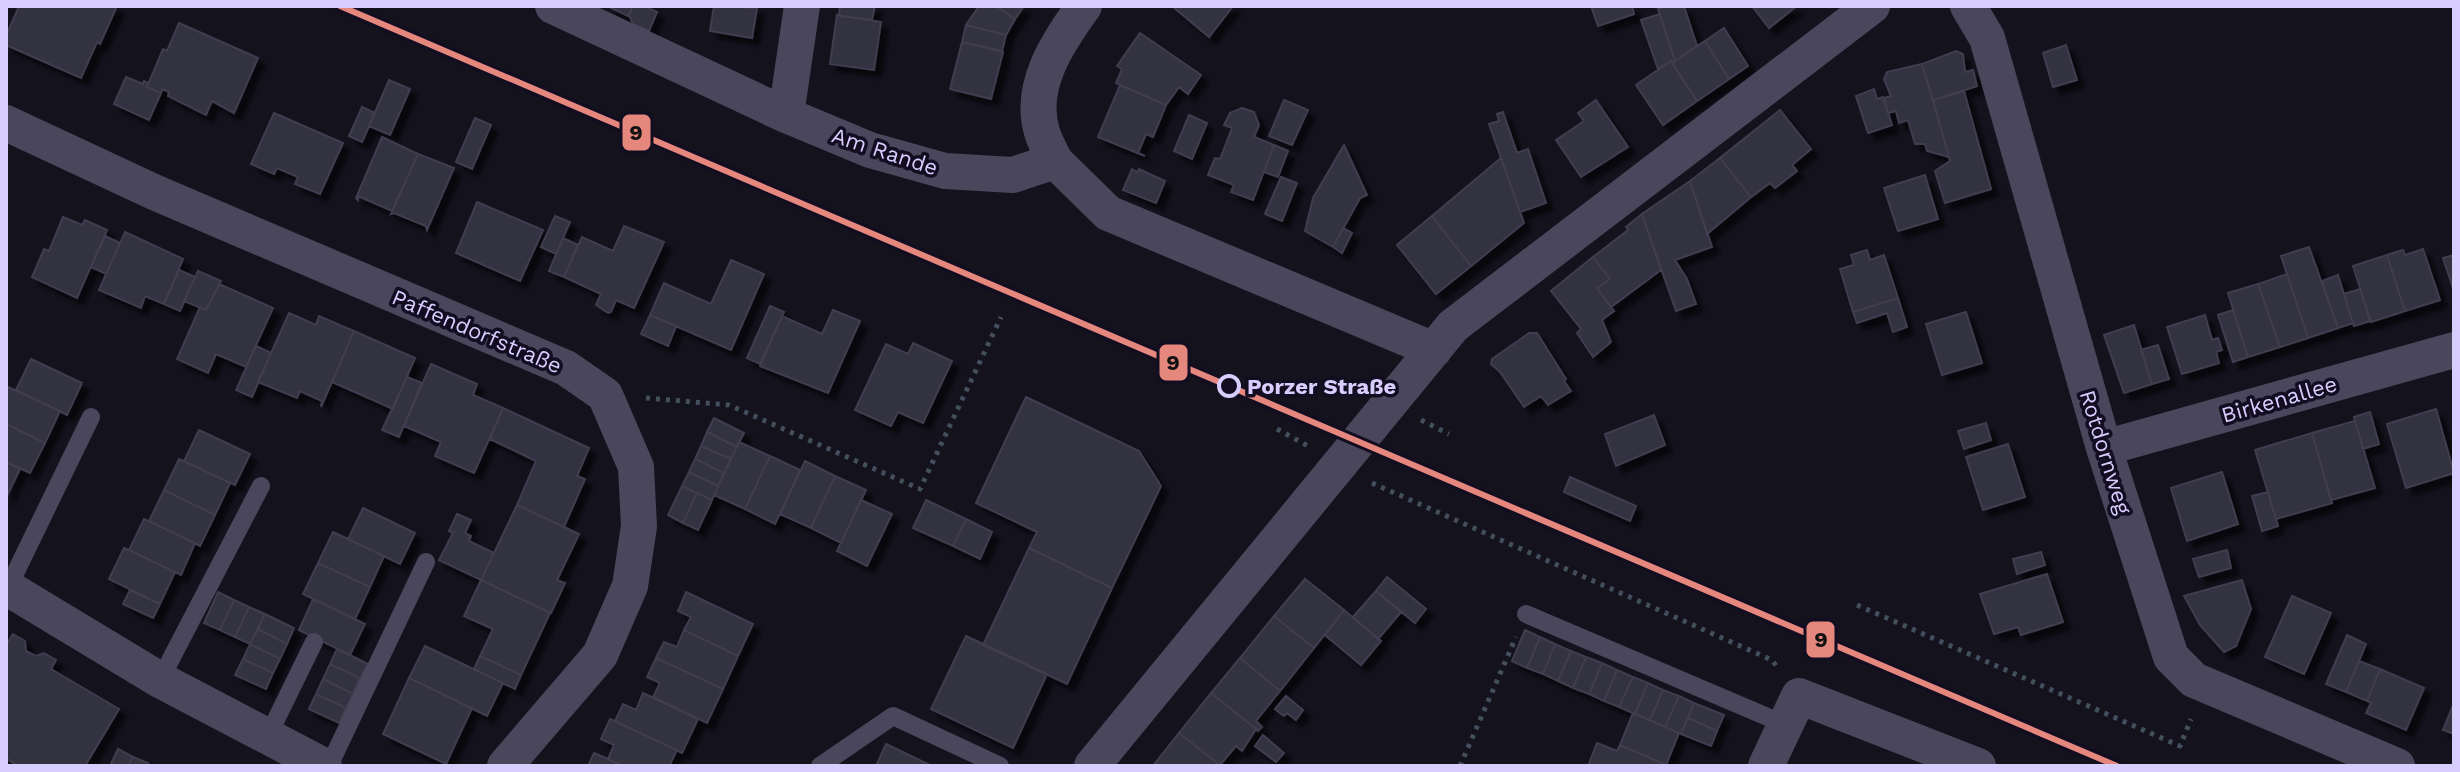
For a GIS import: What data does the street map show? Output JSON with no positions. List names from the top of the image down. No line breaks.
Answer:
{"streets":{"street":["Am Rande","Paffendorfstraße","Birkenallee","Rotdornweg"]},"crossings":[["Birkenallee","Rotdornweg"]],"places":["Porzer Straße"],"lines":["transit line 9"]}
